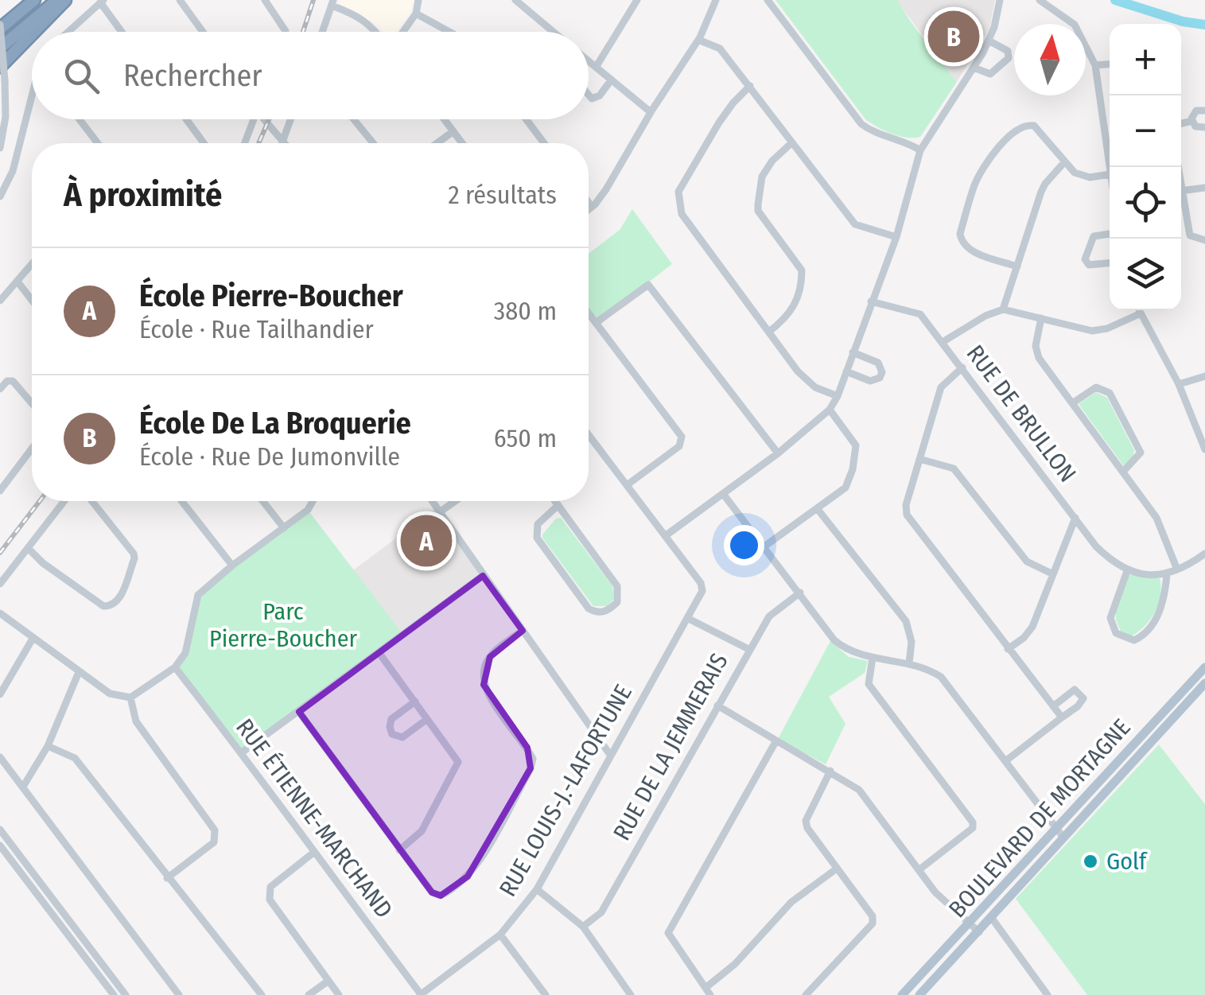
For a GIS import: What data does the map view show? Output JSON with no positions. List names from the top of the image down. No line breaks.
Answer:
{"streets":{"main road":["BOULEVARD DE MORTAGNE"],"street":["RUE DE BRULLON","RUE DE LA JEMMERAIS","RUE LOUIS-J.-LAFORTUNE","RUE ÉTIENNE-MARCHAND"]},"crossings":[["RUE LOUIS-J.-LAFORTUNE","RUE ÉTIENNE-MARCHAND"]],"parks":["Parc Pierre-Boucher"],"places":["Golf"],"north":"top","page":{"pins":["B","A"],"map_buttons":["+","−"],"search":"Rechercher","heading":["À proximité","2 résultats"],"list":[{"mark":"A","name":"École Pierre-Boucher","note":"École · Rue Tailhandier","value":"380 m"},{"mark":"B","name":"École De La Broquerie","note":"École · Rue De Jumonville","value":"650 m"}]}}
